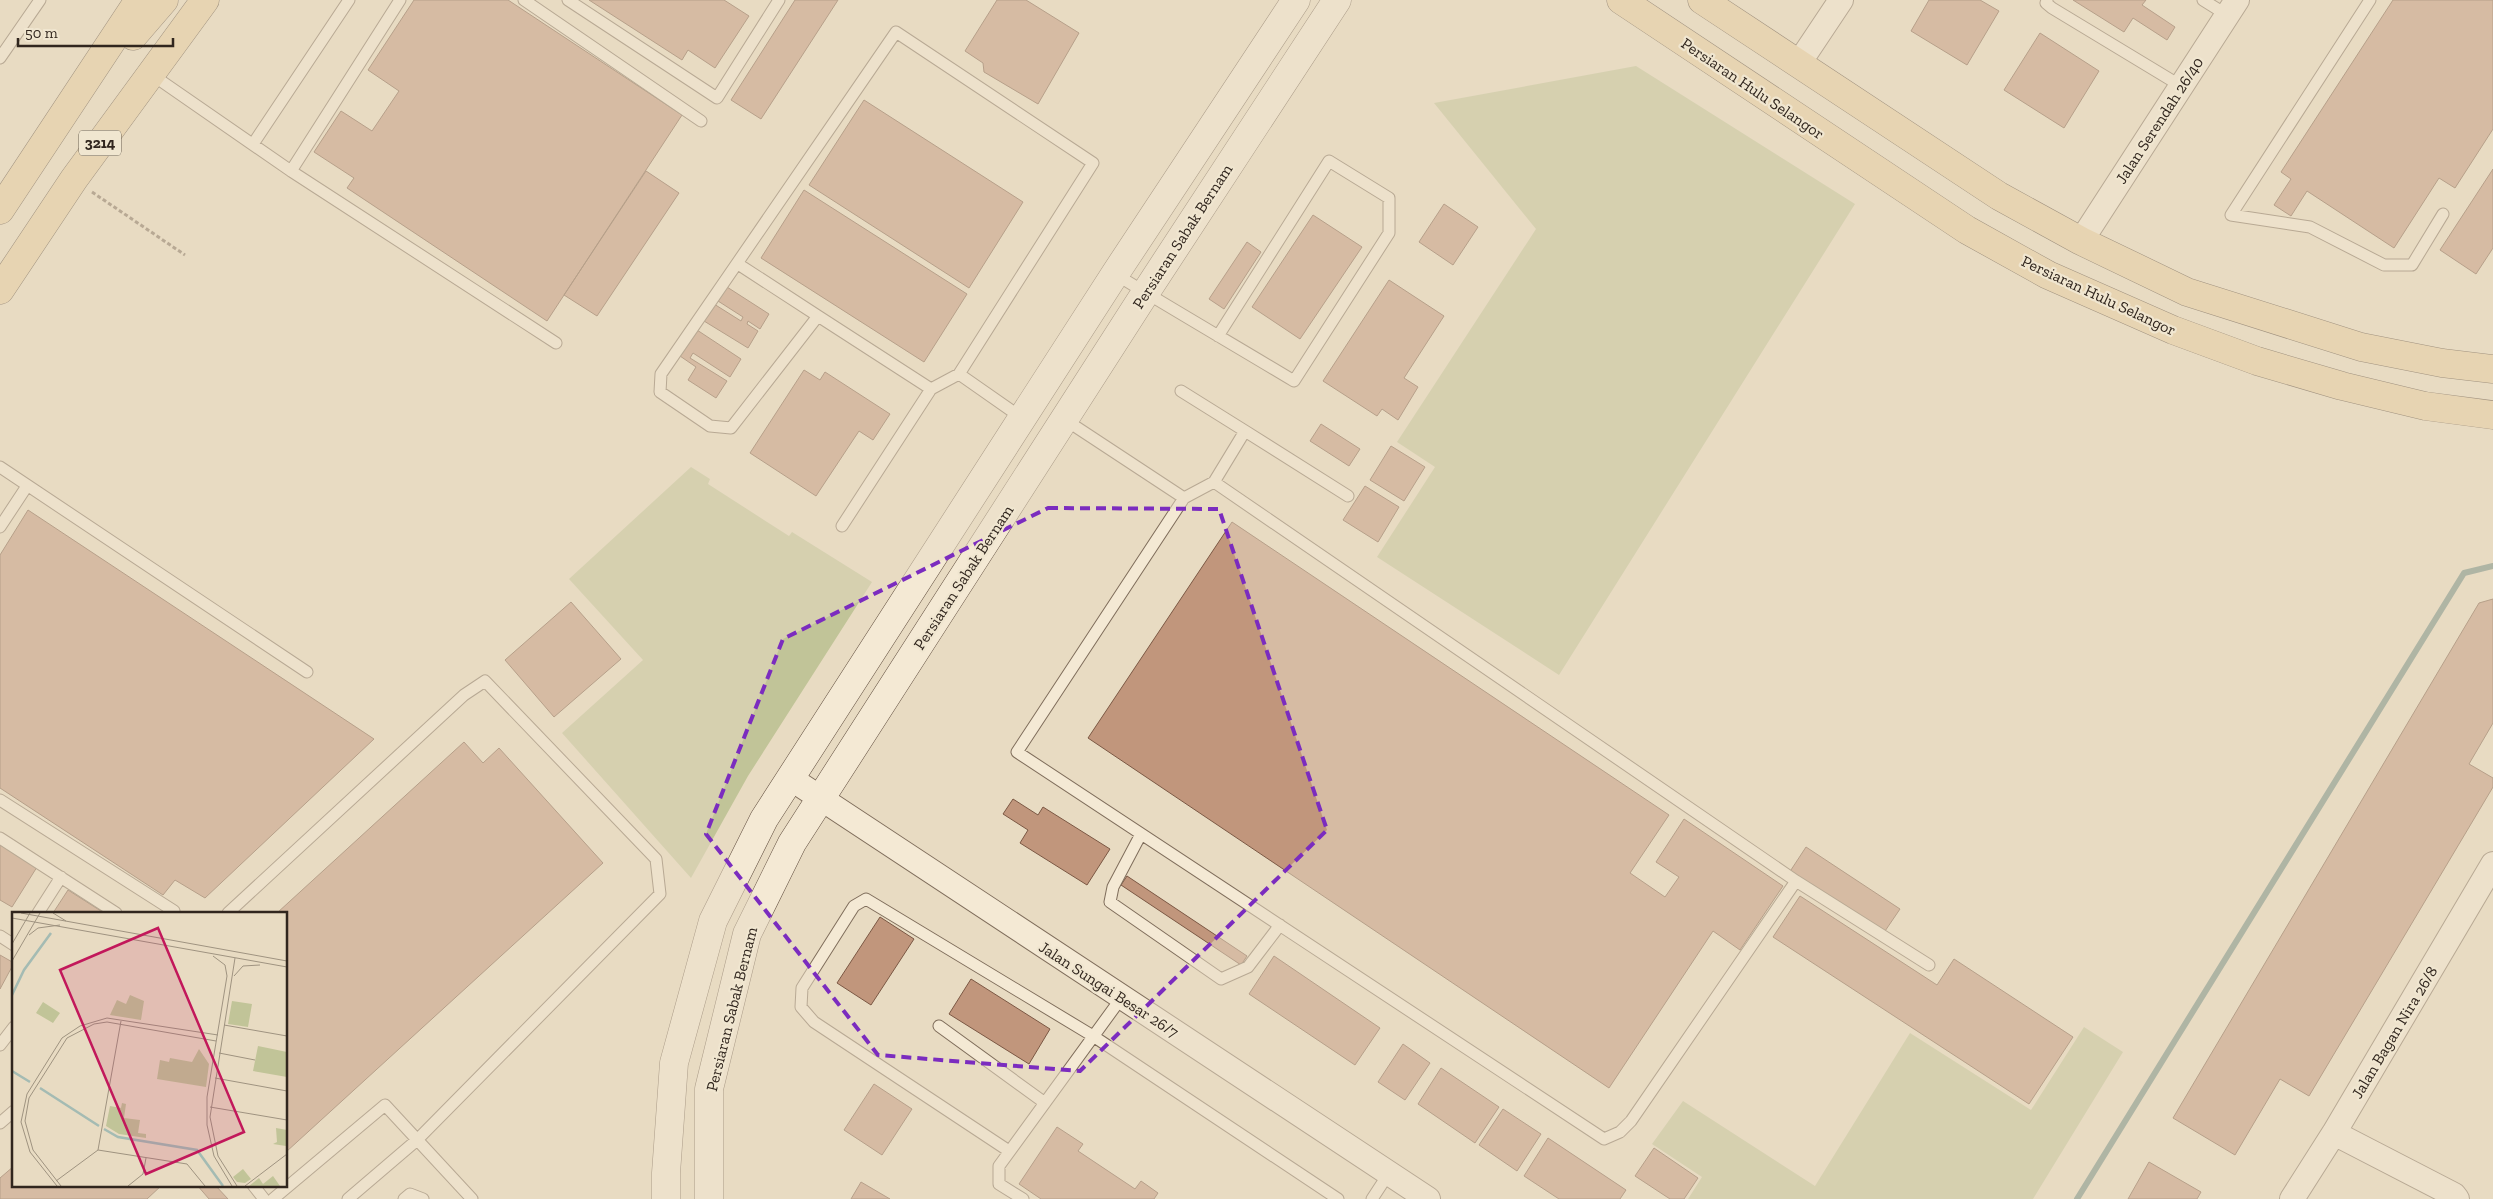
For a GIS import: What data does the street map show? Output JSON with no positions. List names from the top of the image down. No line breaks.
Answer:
{"streets":{"main road":["Persiaran Hulu Selangor","3214"],"street":["Jalan Serendah 26/40","Persiaran Sabak Bernam","Jalan Sungai Besar 26/7","Jalan Bagan Nira 26/8"]},"crossings":[["Persiaran Sabak Bernam","Jalan Sungai Besar 26/7"]],"scale_bar":"50 m"}
